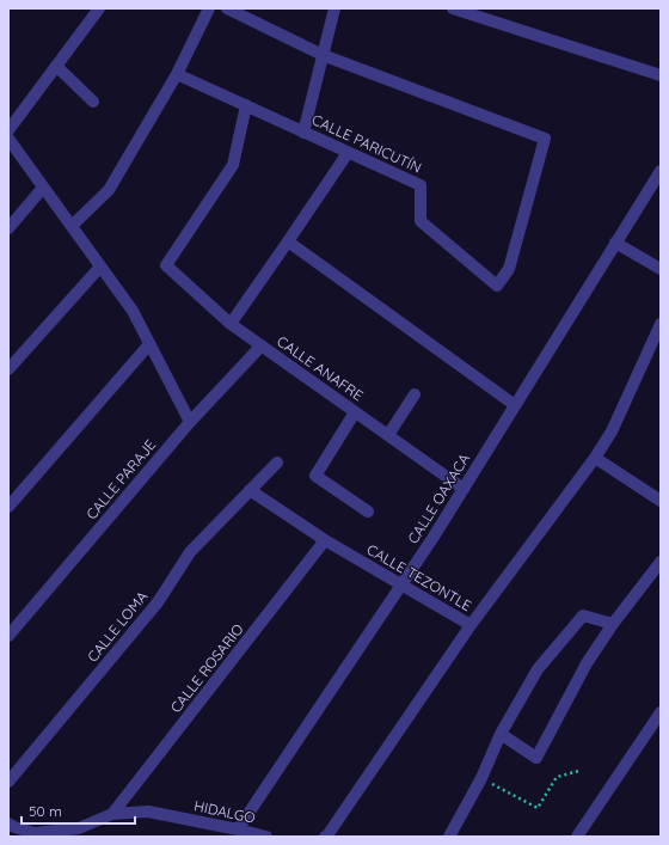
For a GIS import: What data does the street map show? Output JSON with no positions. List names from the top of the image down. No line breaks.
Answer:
{"streets":{"street":["CALLE PARICUTÍN","CALLE ANAFRE","CALLE PARAJE","CALLE OAXACA","CALLE TEZONTLE","CALLE LOMA","CALLE ROSARIO","HIDALGO"]},"crossings":[["CALLE PARICUTÍN","CALLE ANAFRE"],["CALLE ANAFRE","CALLE PARAJE"],["CALLE ANAFRE","CALLE OAXACA"],["CALLE OAXACA","CALLE TEZONTLE"],["CALLE OAXACA","HIDALGO"],["CALLE TEZONTLE","CALLE LOMA"],["CALLE TEZONTLE","CALLE ROSARIO"],["CALLE ROSARIO","HIDALGO"]],"scale_bar":"50 m"}
